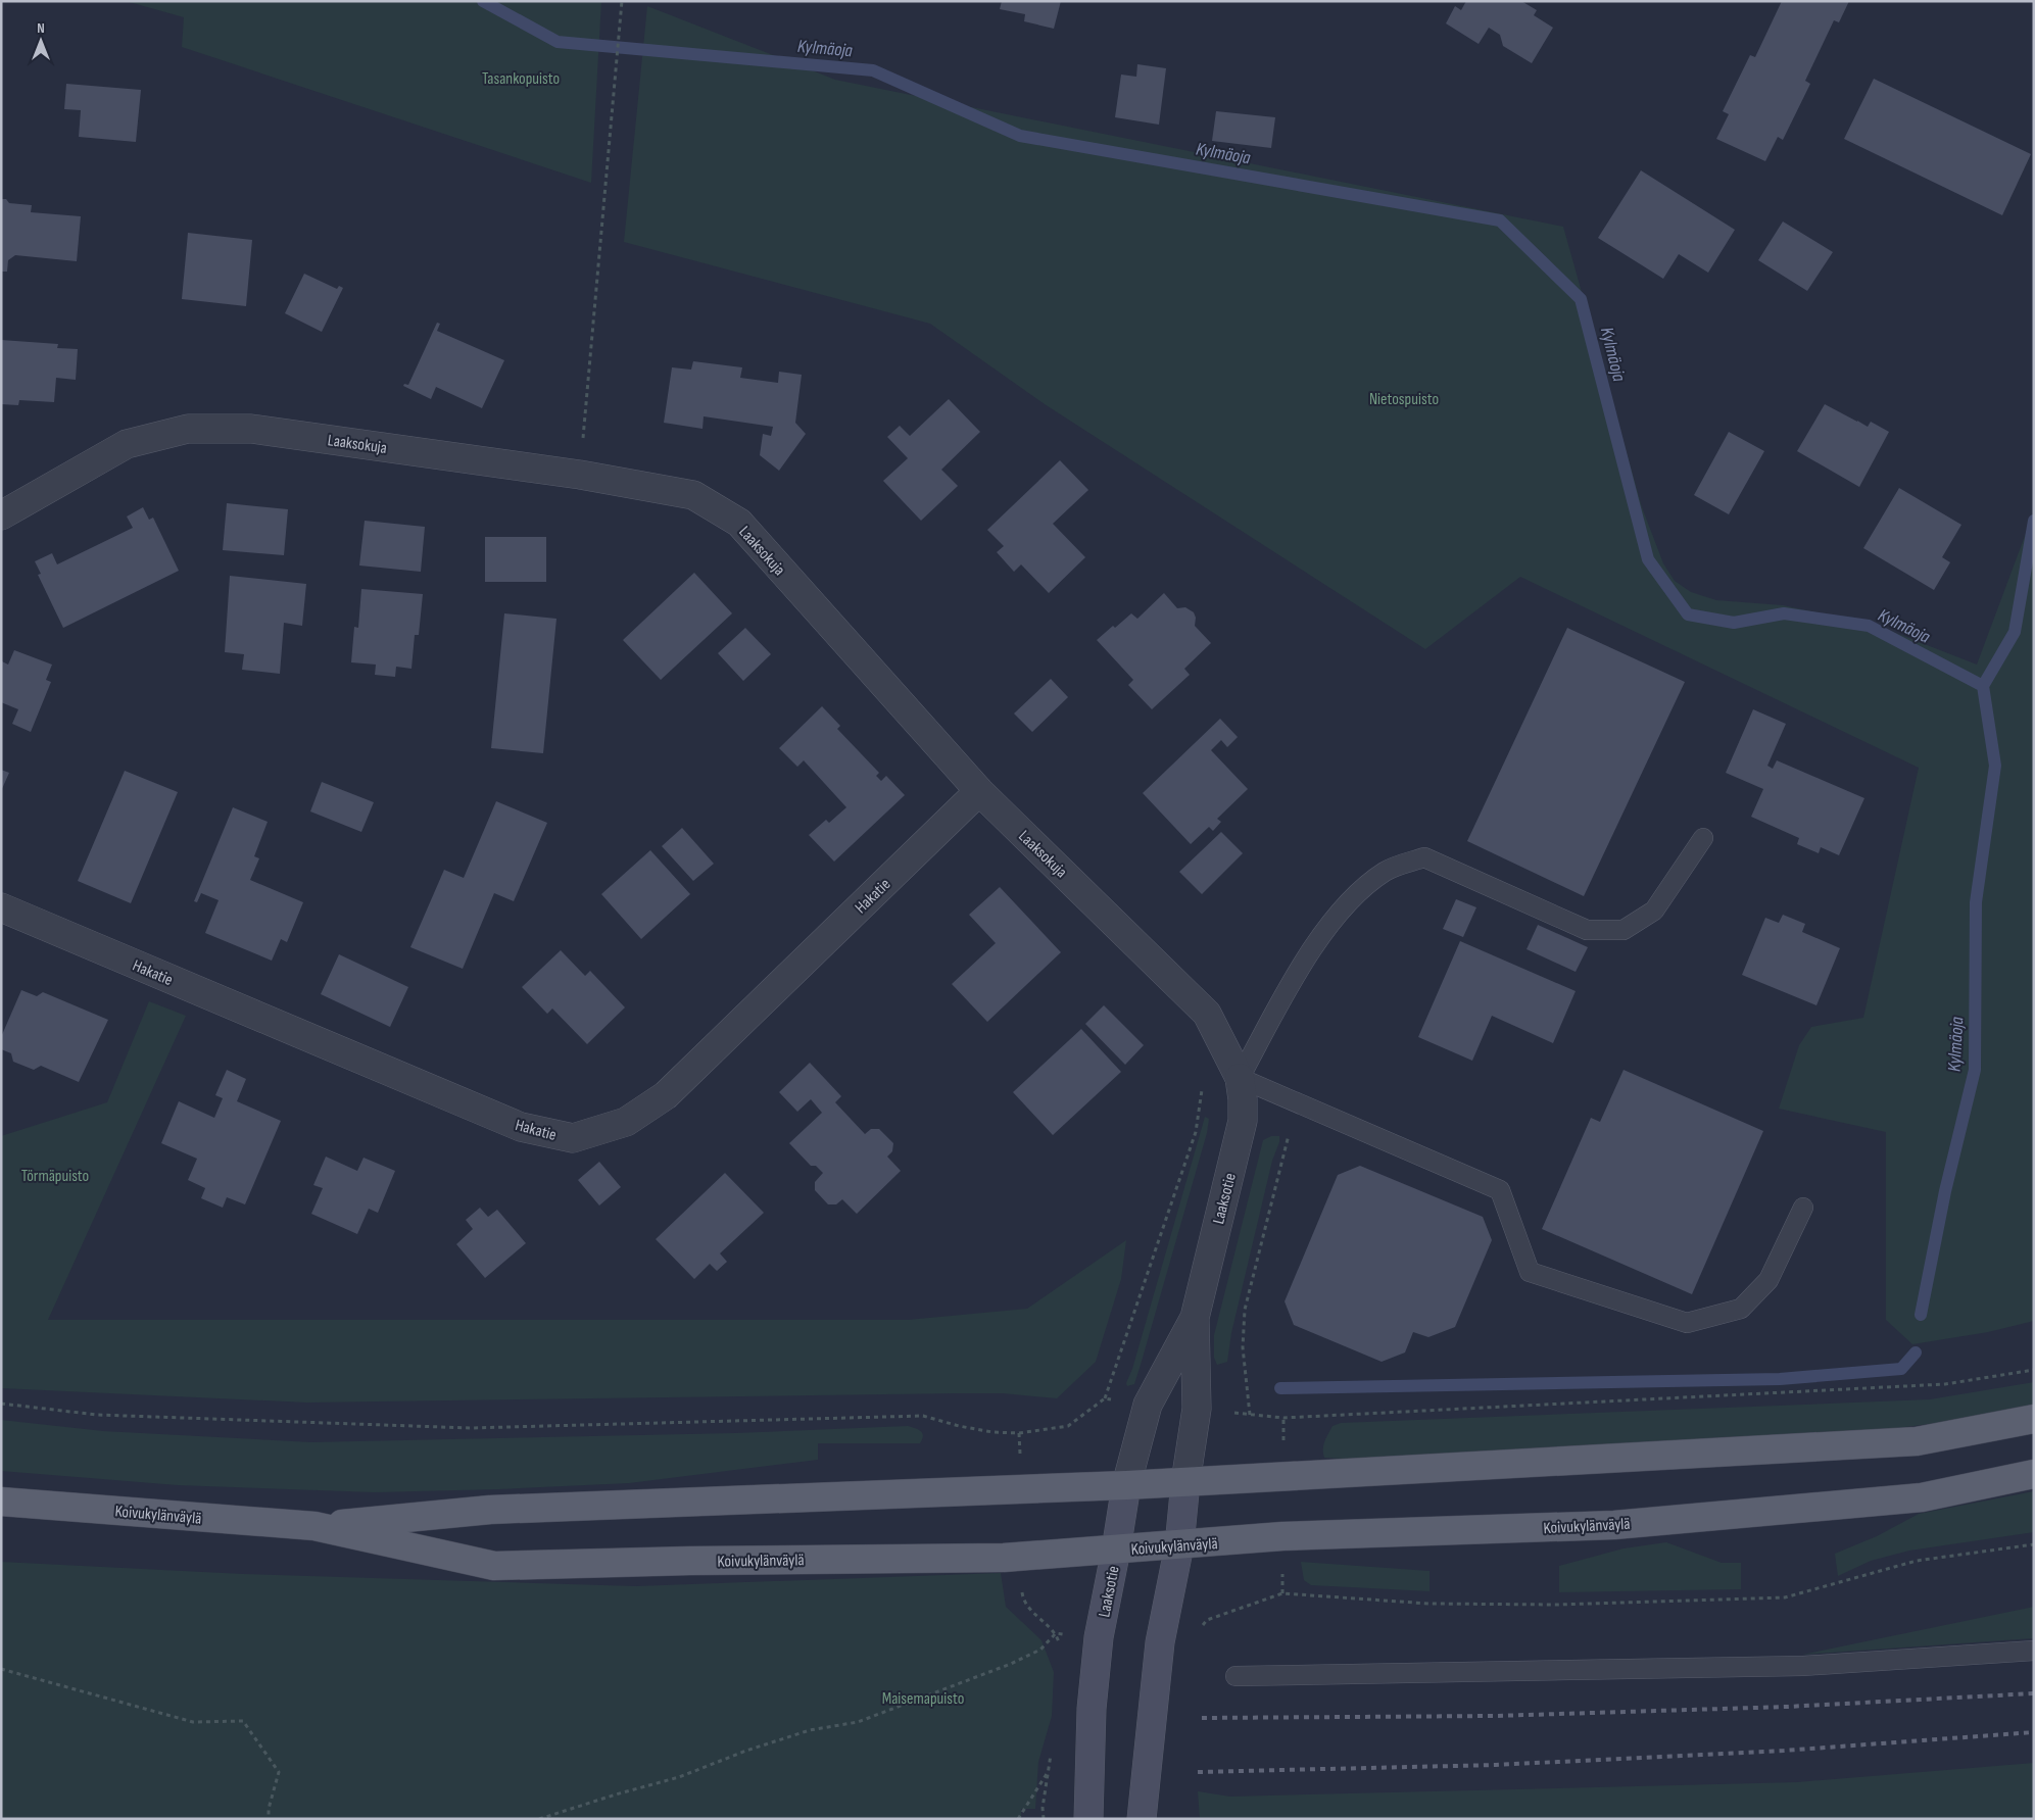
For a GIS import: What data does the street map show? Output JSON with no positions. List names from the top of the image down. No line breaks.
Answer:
{"streets":{"main road":["Laaksotie","Koivukylänväylä"],"street":["Laaksokuja","Hakatie"]},"crossings":[["Laaksokuja","Hakatie"],["Laaksokuja","Laaksotie"],["Laaksotie","Koivukylänväylä"]],"water":["Kylmäoja"],"parks":["Tasankopuisto","Nietospuisto","Törmäpuisto","Maisemapuisto"],"north":"top"}
